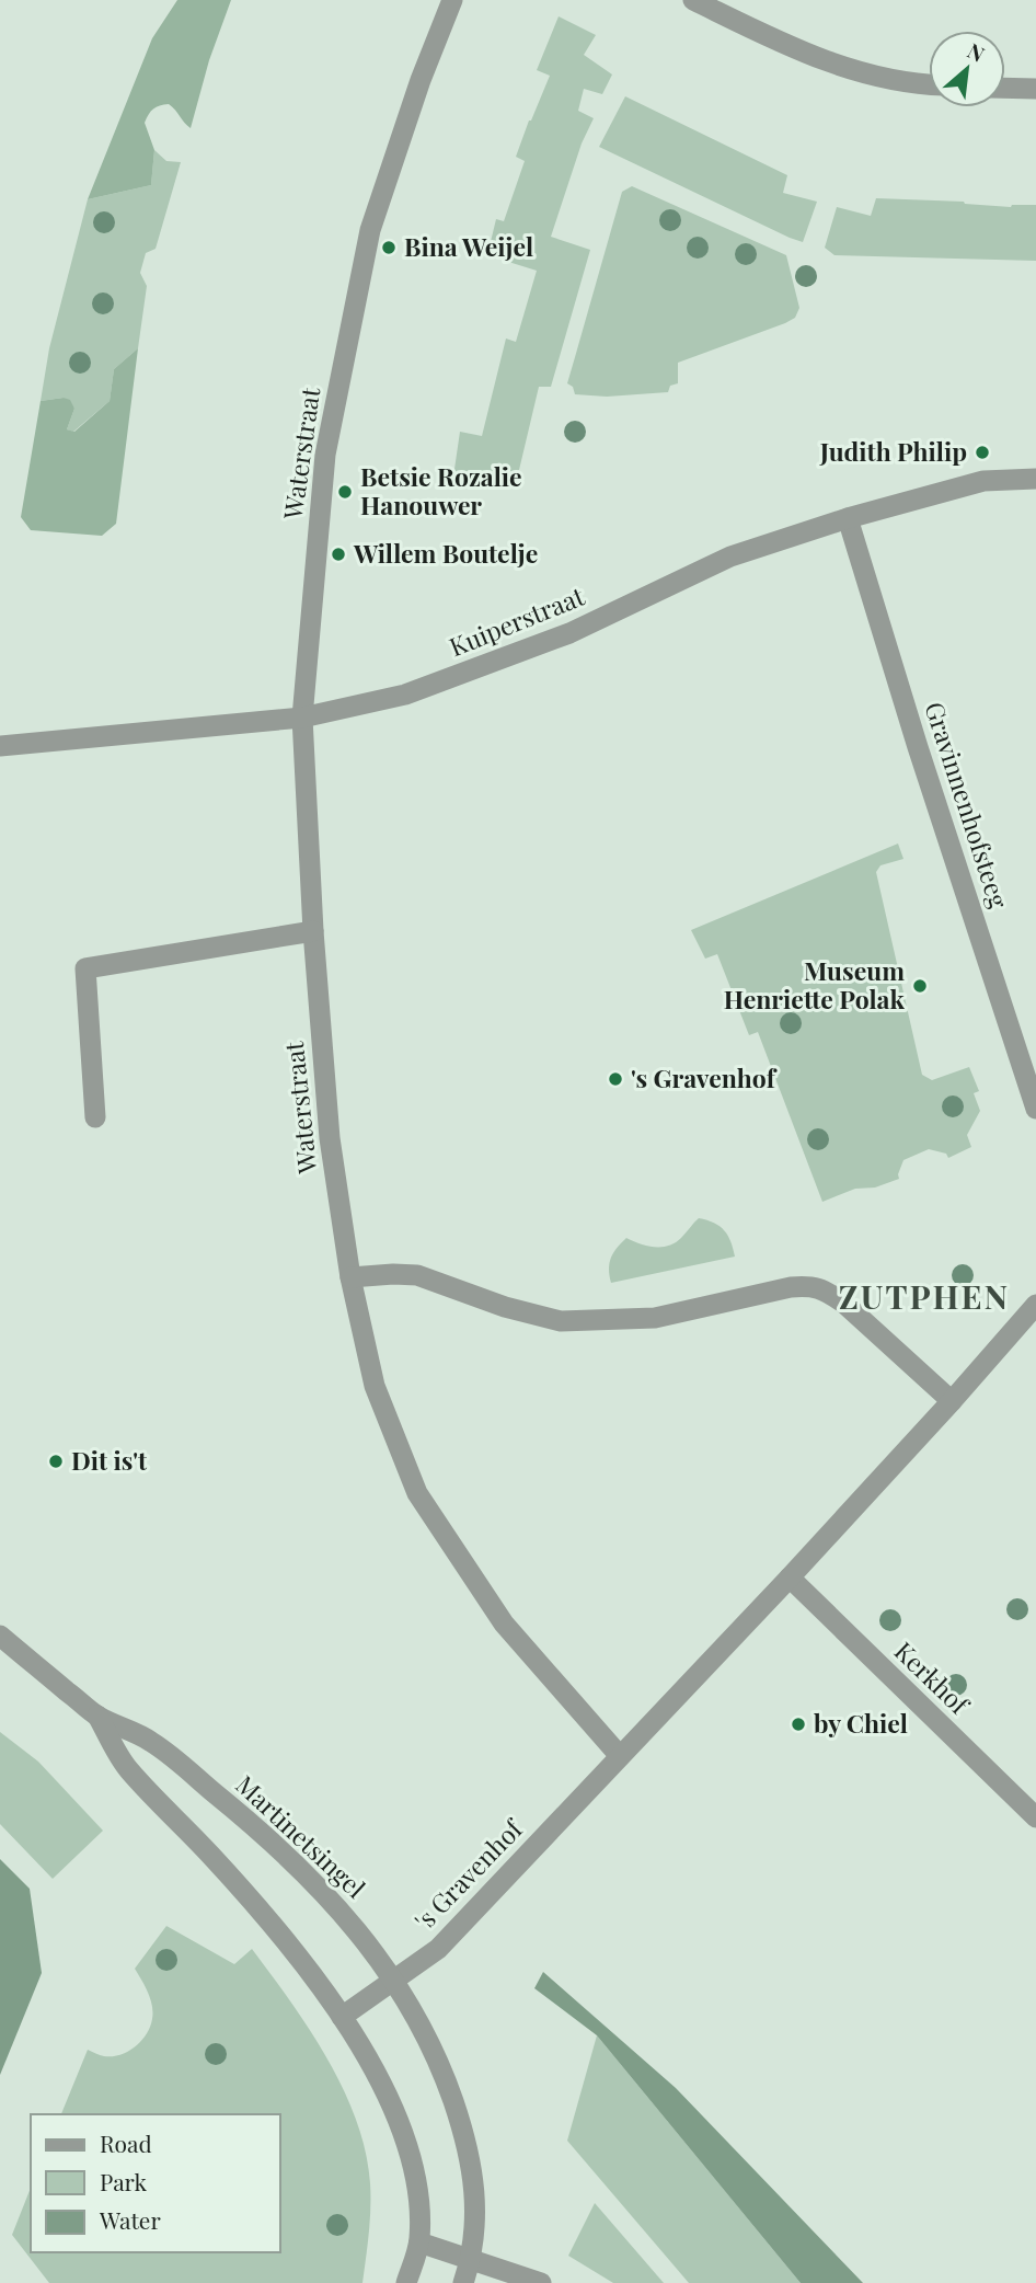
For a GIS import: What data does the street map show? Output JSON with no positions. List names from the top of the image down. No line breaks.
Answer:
{"streets":{"street":["Waterstraat","Kuiperstraat","Gravinnenhofsteeg","Kerkhof","Martinetsingel","'s Gravenhof"]},"crossings":[["Waterstraat","Kuiperstraat"],["Kuiperstraat","Gravinnenhofsteeg"],["Kerkhof","'s Gravenhof"],["Martinetsingel","'s Gravenhof"]],"districts":["ZUTPHEN"],"places":["Bina Weijel","Judith Philip","Betsie Rozalie Hanouwer","Willem Boutelje","Museum Henriette Polak","'s Gravenhof","Dit is't","by Chiel"],"legend":["Road","Park","Water"],"north":"top right"}
